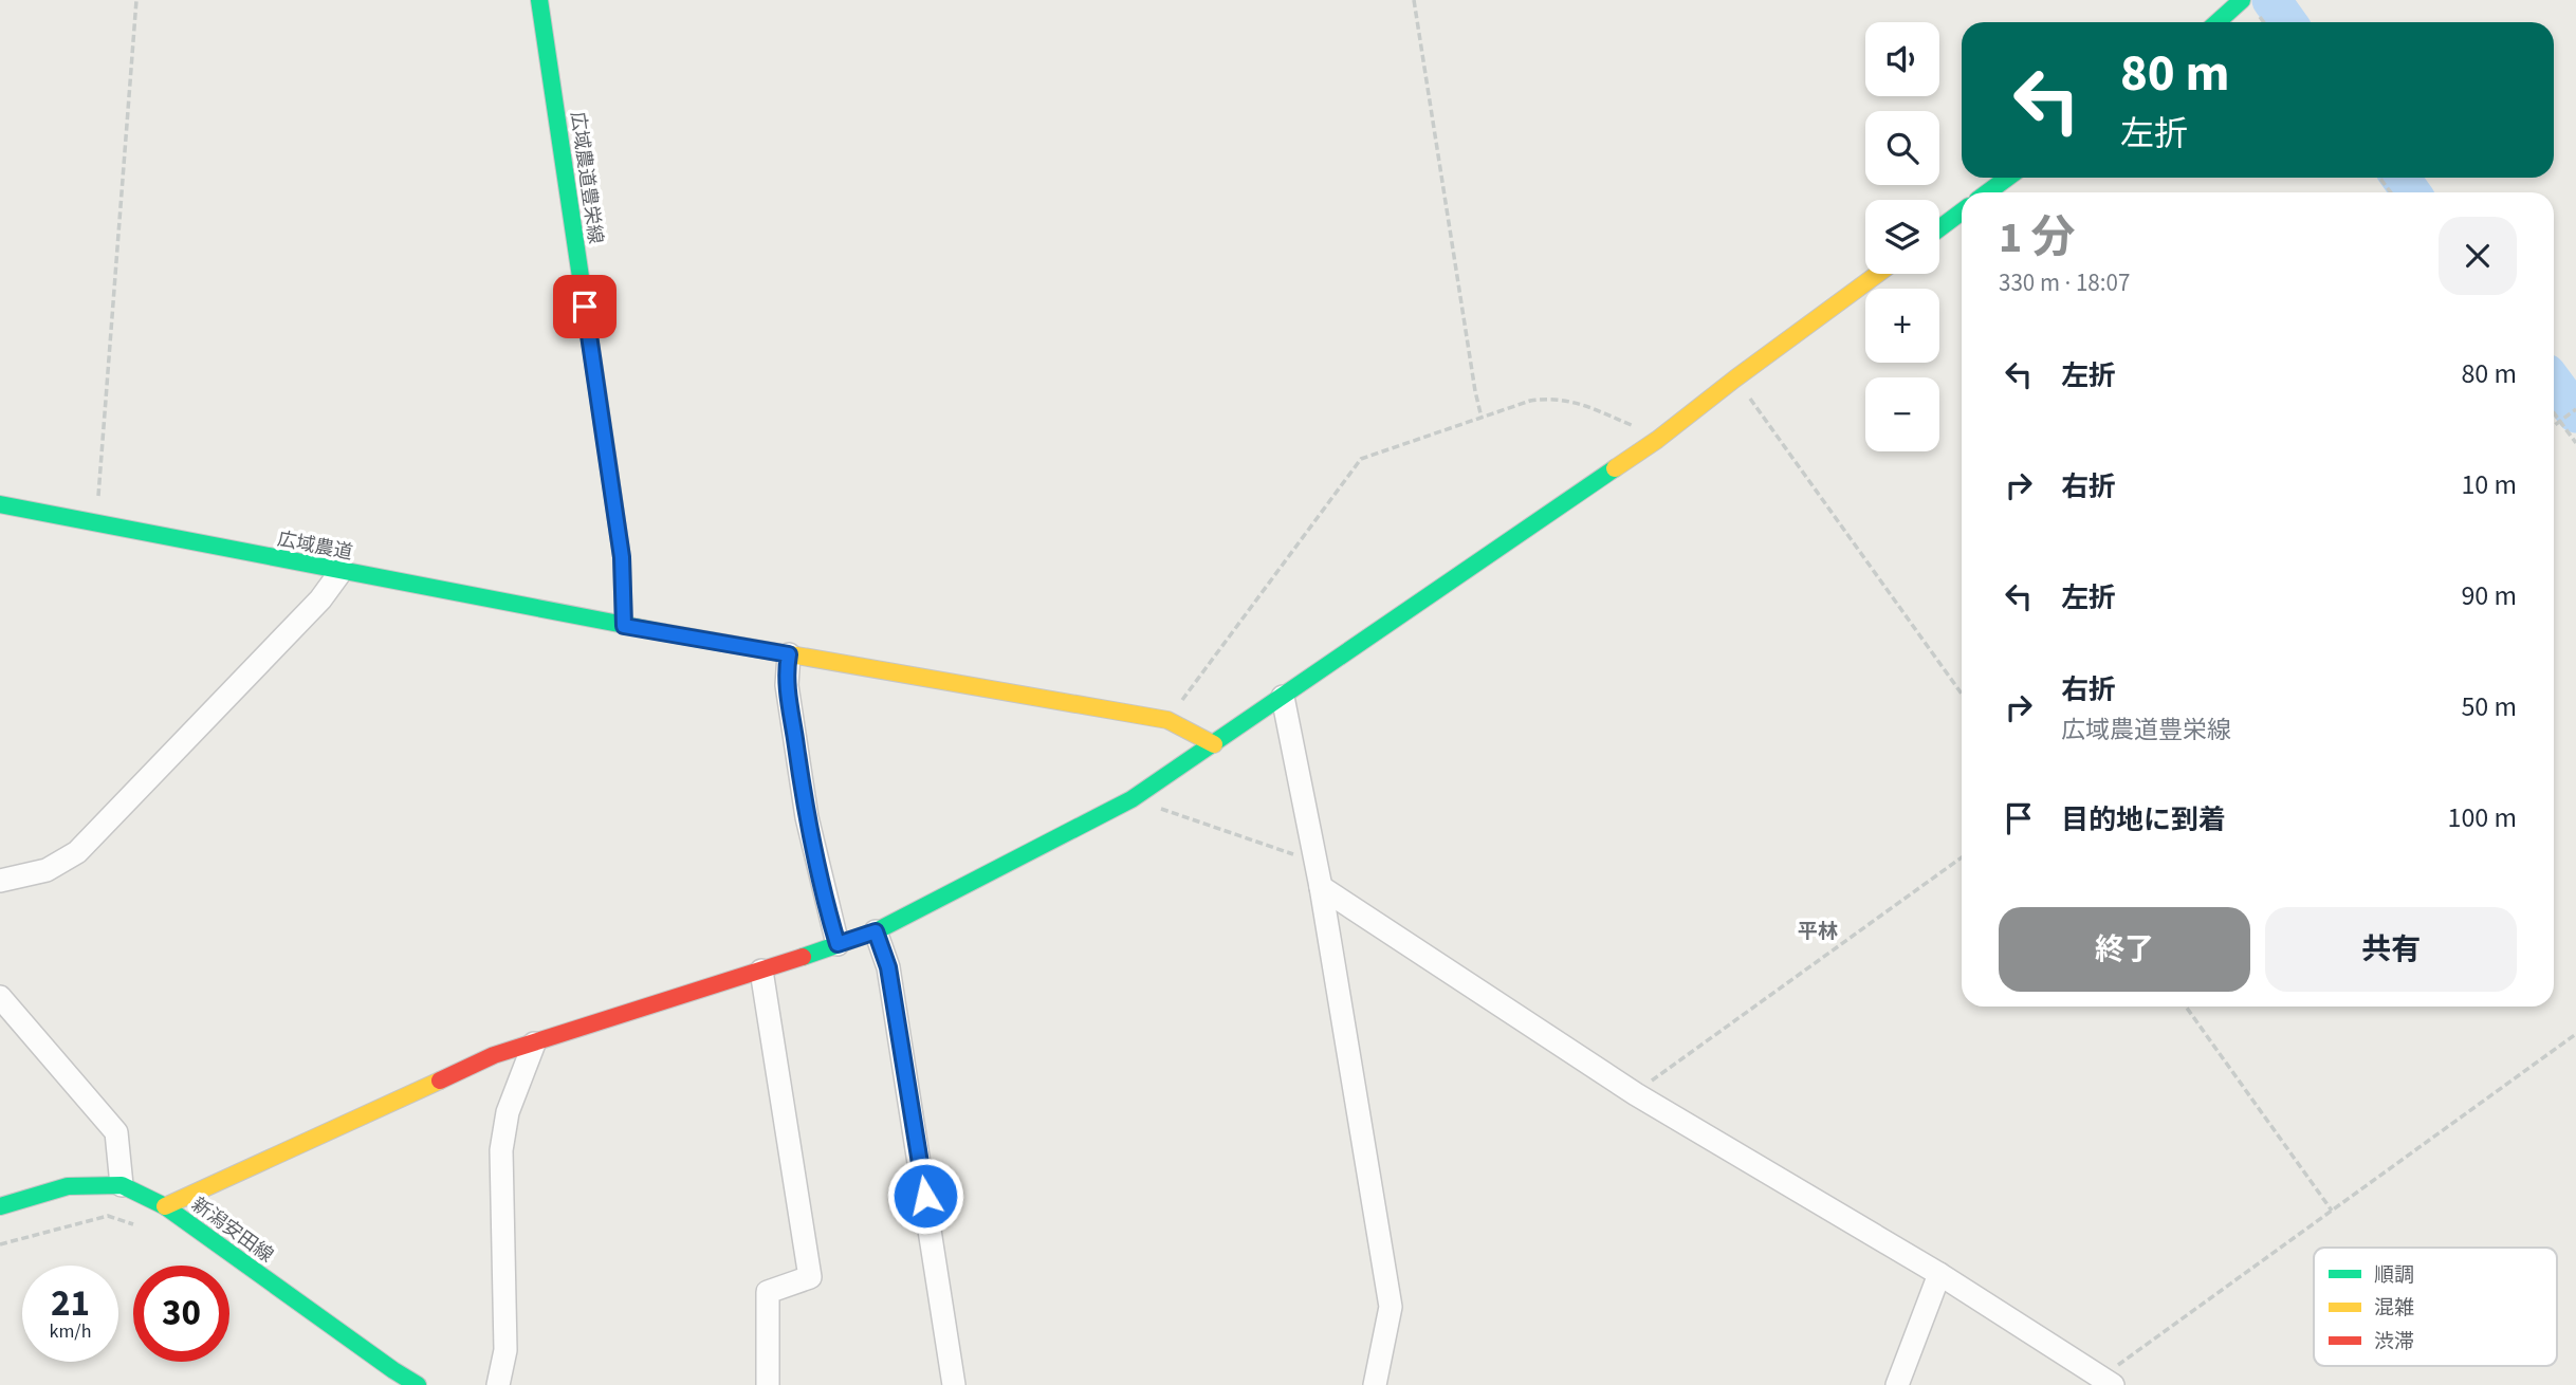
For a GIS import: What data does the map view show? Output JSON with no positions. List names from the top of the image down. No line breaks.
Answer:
{"streets":{"street":["広域農道豊栄線","広域農道","新潟安田線"]},"crossings":[["広域農道豊栄線","広域農道"]],"districts":["平林"],"legend":["順調","混雑","渋滞"],"page":{"map_buttons":["+","−"],"turn":["80 m","左折"],"heading":["1 分","330 m · 18:07"],"list":[{"name":"左折","value":"80 m"},{"name":"右折","value":"10 m"},{"name":"左折","value":"90 m"},{"name":"右折","note":"広域農道豊栄線","value":"50 m"},{"name":"目的地に到着","value":"100 m"}],"buttons":["終了","共有"],"speed":"21 km/h","limit":"30"}}
